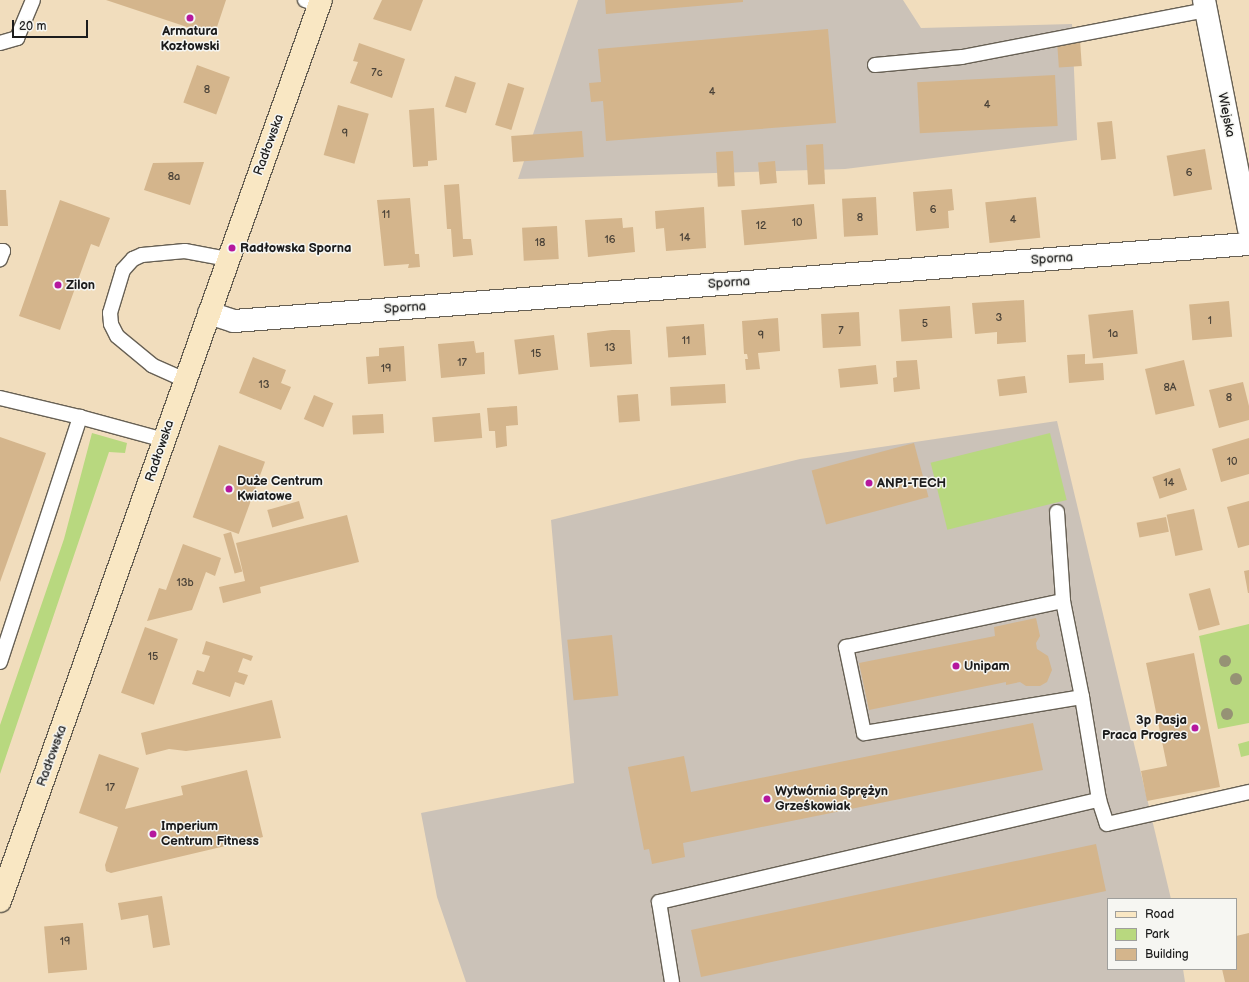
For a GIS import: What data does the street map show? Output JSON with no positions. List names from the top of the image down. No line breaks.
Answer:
{"streets":{"street":["Wiejska","Radłowska","Sporna"]},"crossings":[["Radłowska","Sporna"]],"places":["Armatura Kozłowski","Radłowska Sporna","Zilon","ANPI-TECH","Duże Centrum Kwiatowe","Unipam","3p Pasja Praca Progres","Wytwórnia Sprężyn Grześkowiak","Imperium Centrum Fitness"],"house_numbers":["7c","8","4","4","9","6","8a","6","11","8","4","10","12","14","16","18","3","1","5","7","1a","9","11","13","15","17","19","13","8A","8","10","14","13b","15","17","19"],"legend":["Road","Park","Building"],"scale_bar":"20 m"}
